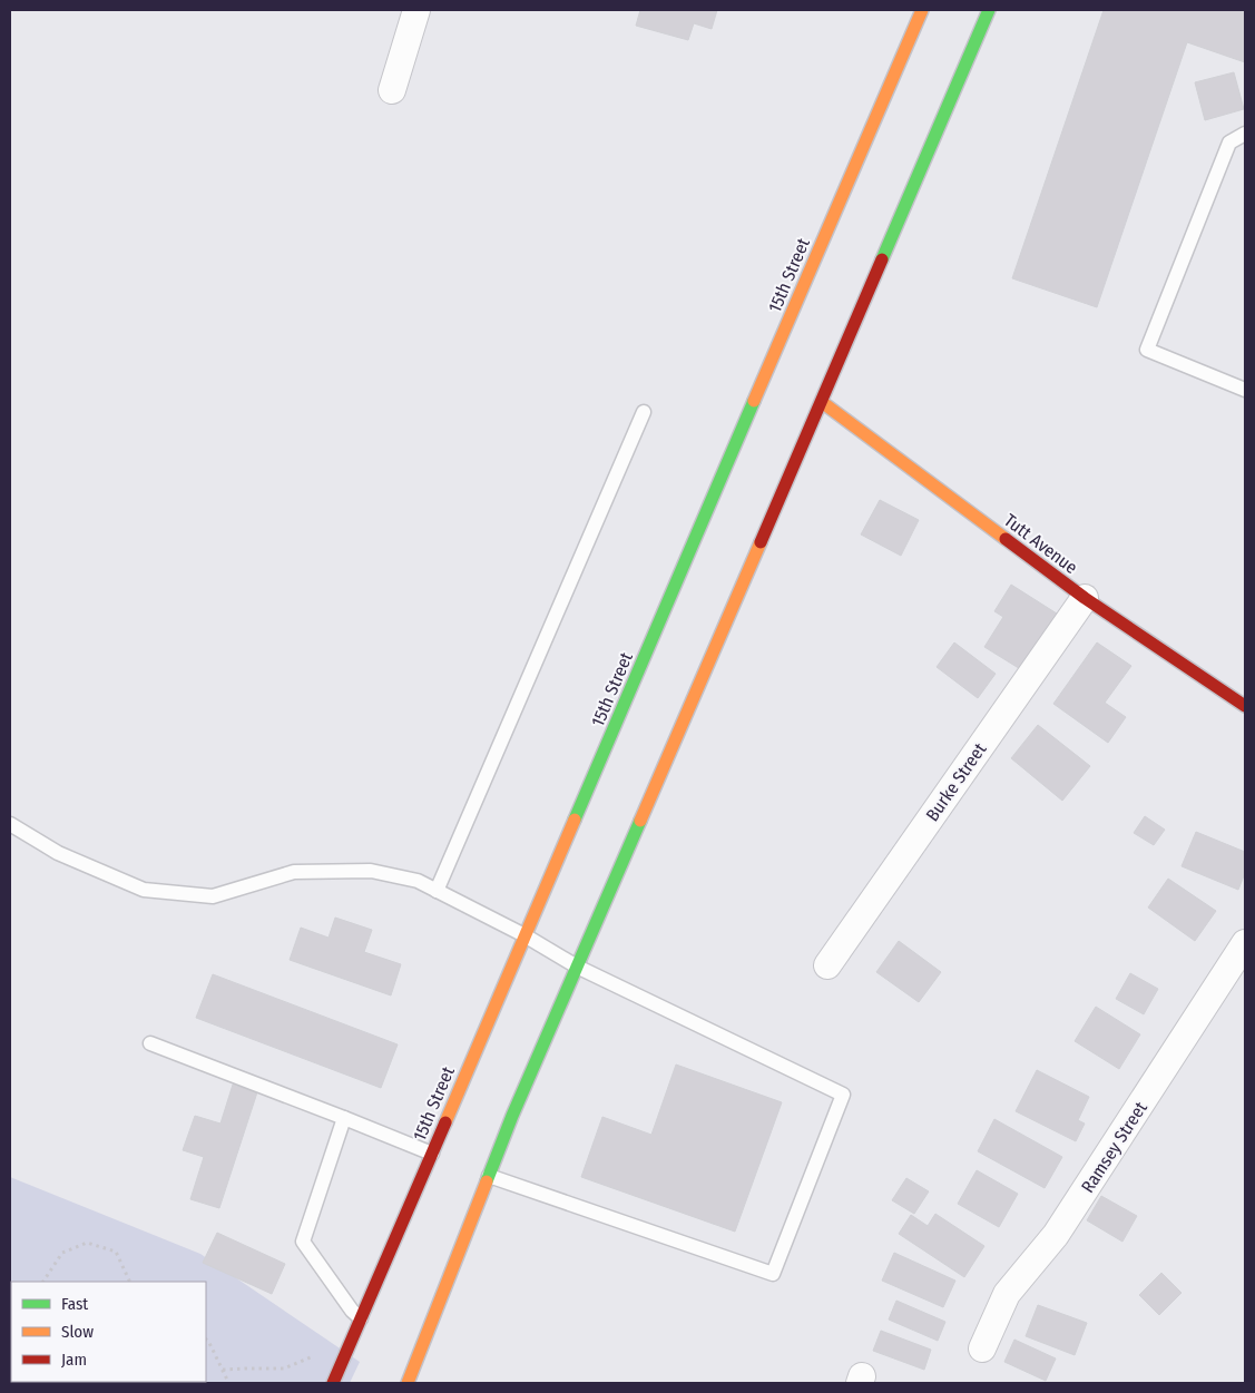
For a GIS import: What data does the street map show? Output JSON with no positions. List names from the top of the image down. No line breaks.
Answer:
{"streets":{"main road":["15th Street","Tutt Avenue"],"street":["Burke Street","Ramsey Street"]},"crossings":[["Tutt Avenue","Burke Street"]],"legend":["Fast","Slow","Jam"]}
